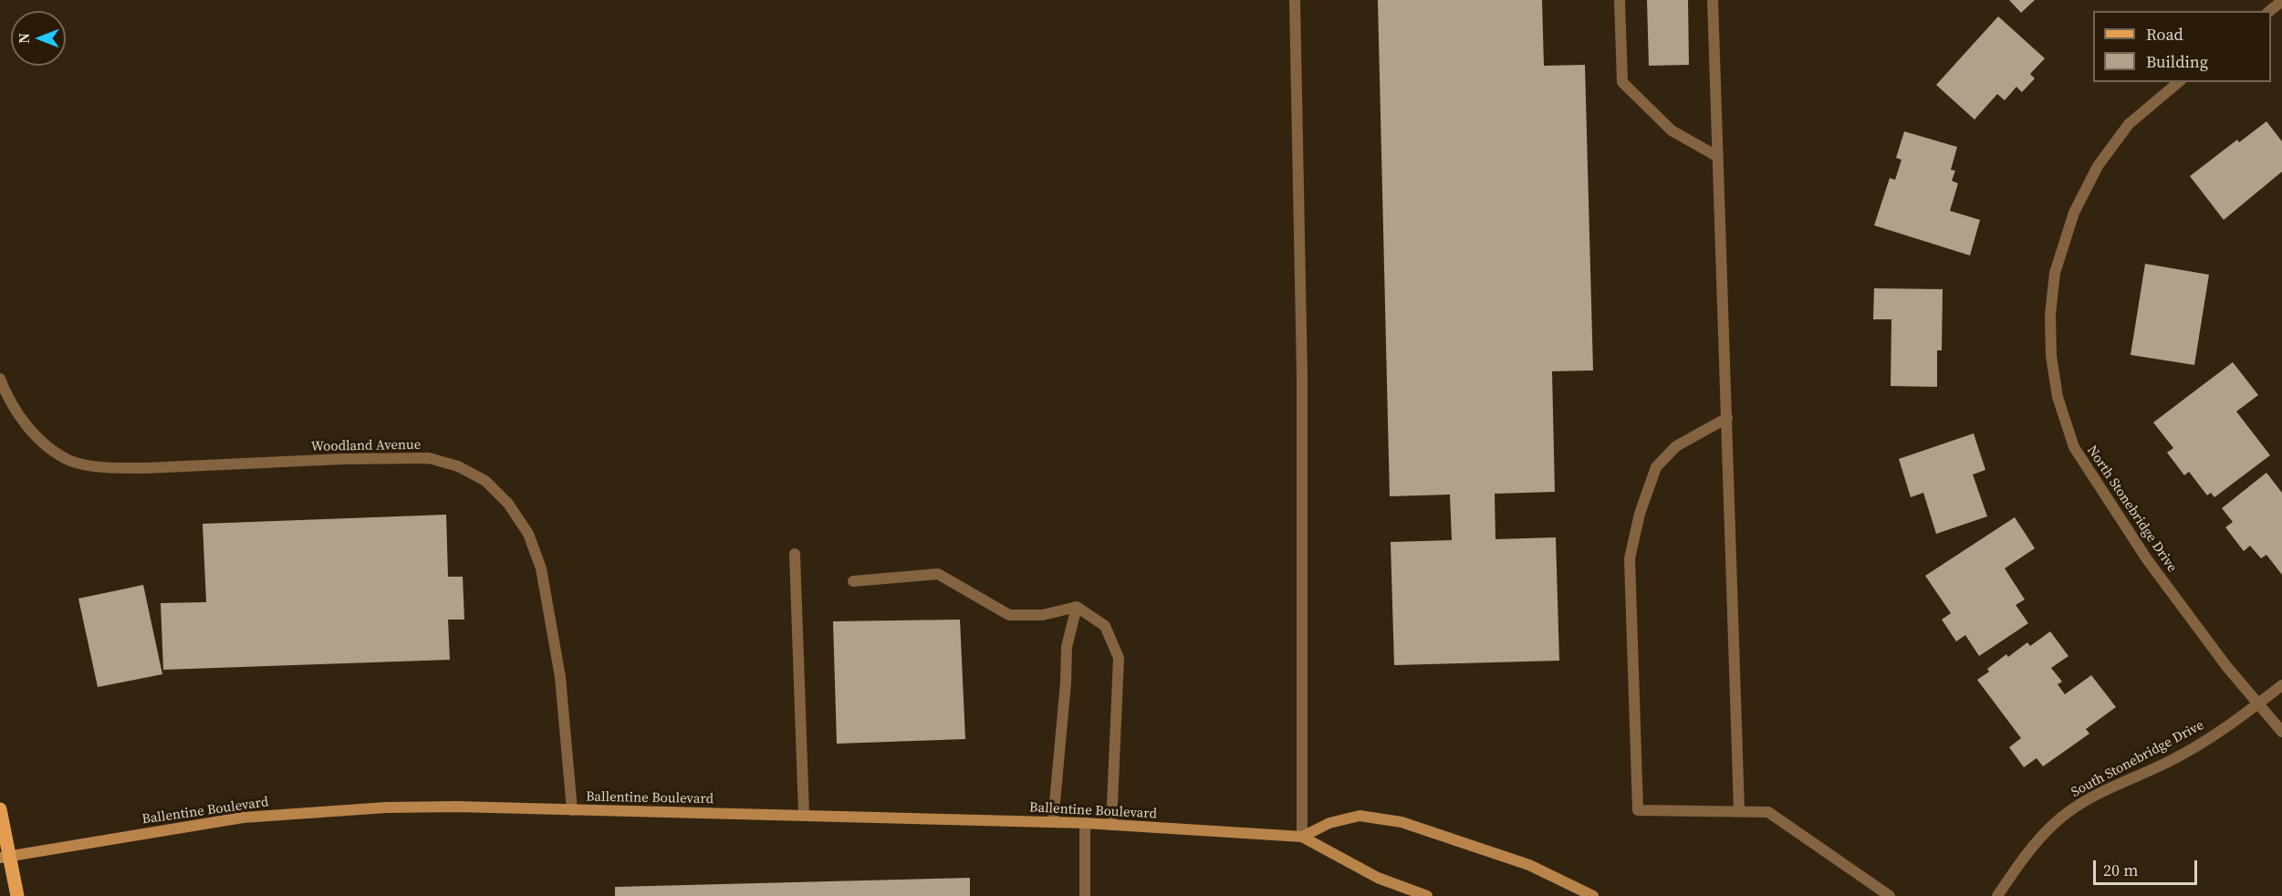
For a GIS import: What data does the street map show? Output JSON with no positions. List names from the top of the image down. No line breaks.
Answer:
{"streets":{"main road":["Ballentine Boulevard"],"street":["Woodland Avenue","North Stonebridge Drive","South Stonebridge Drive"]},"crossings":[["Woodland Avenue","Ballentine Boulevard"],["North Stonebridge Drive","South Stonebridge Drive"]],"legend":["Road","Building"],"scale_bar":"20 m","north":"left"}
